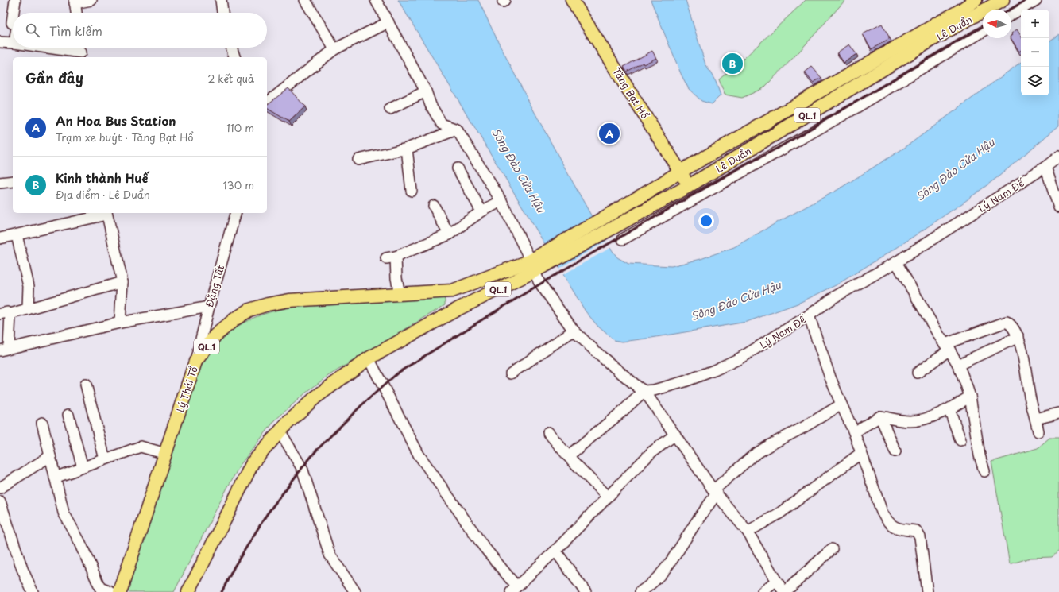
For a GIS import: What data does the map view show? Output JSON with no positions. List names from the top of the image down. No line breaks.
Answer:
{"streets":{"main road":["Lê Duẩn","Tăng Bạt Hổ","QL.1","Lý Thái Tổ"],"street":["Lý Nam Đế","Đặng Tất"]},"crossings":[["Lê Duẩn","Tăng Bạt Hổ"],["Lê Duẩn","QL.1"],["Lê Duẩn","Lý Thái Tổ"],["Đặng Tất","Lý Thái Tổ"]],"water":["Sông Đào Cửa Hậu"],"north":"left","page":{"map_buttons":["+","−"],"search":"Tìm kiếm","pins":["B","A"],"heading":["Gần đây","2 kết quả"],"list":[{"mark":"A","name":"An Hoa Bus Station","note":"Trạm xe buýt · Tăng Bạt Hổ","value":"110 m"},{"mark":"B","name":"Kinh thành Huế","note":"Địa điểm · Lê Duẩn","value":"130 m"}]}}
